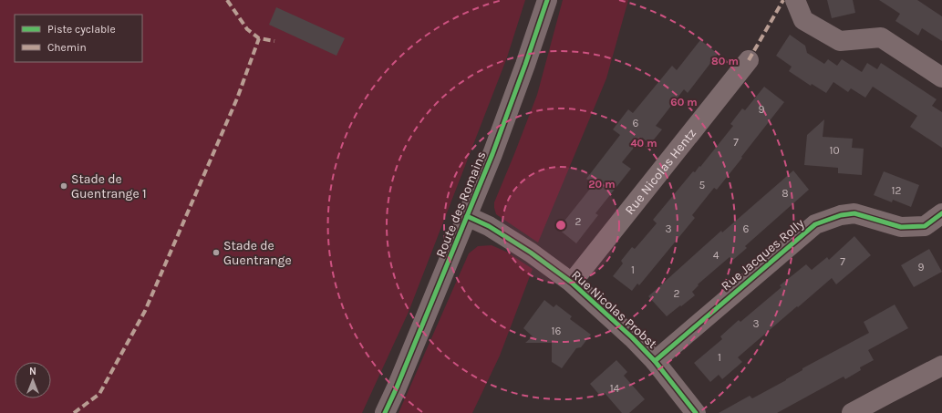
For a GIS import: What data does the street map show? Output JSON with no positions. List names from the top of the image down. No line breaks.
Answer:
{"streets":{"street":["Rue Nicolas Hentz","Route des Romains","Rue Jacques Rolly","Rue Nicolas Probst"]},"crossings":[["Rue Nicolas Hentz","Rue Nicolas Probst"],["Route des Romains","Rue Nicolas Probst"],["Rue Jacques Rolly","Rue Nicolas Probst"]],"places":["Stade de Guentrange 1","Stade de Guentrange"],"house_numbers":["9","6","7","10","5","12","8","2","3","6","4","7","9","1","2","3","16","1","14"],"legend":["Piste cyclable","Chemin"],"north":"top","rings":["80 m","60 m","40 m","20 m"]}
